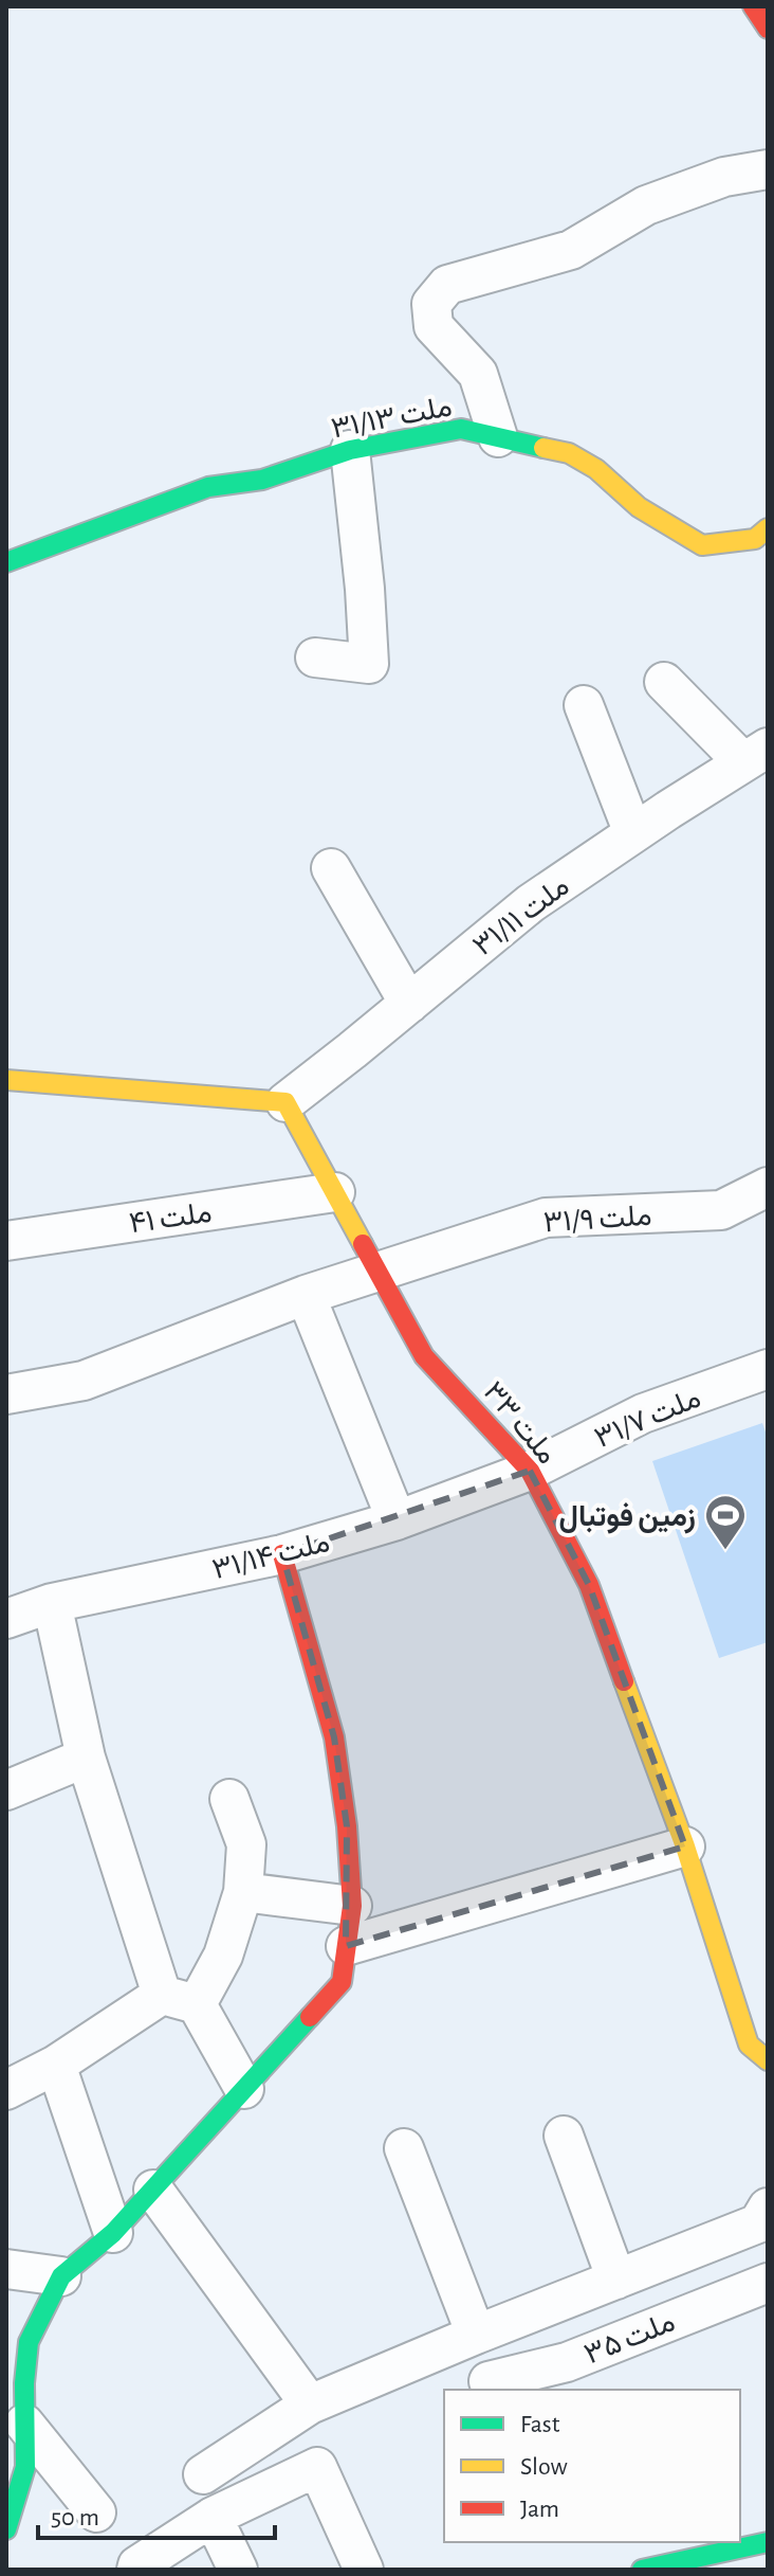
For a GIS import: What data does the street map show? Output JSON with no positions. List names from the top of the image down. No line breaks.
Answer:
{"streets":{"street":["ملت ۳۱/۱۳","ملت ۳۱/۱۱","ملت ۴۱","ملت ۳۱/۹","ملت ۳۱/۷","ملت ۳۳","ملت ۳۱/۱۴","ملت ۳۵"]},"crossings":[["ملت ۳۱/۱۱","ملت ۳۳"],["ملت ۴۱","ملت ۳۳"],["ملت ۳۱/۹","ملت ۳۳"],["ملت ۳۱/۷","ملت ۳۳"],["ملت ۳۱/۷","ملت ۳۱/۱۴"],["ملت ۳۳","ملت ۳۱/۱۴"]],"places":{"sports":["زمین فوتبال"]},"legend":["Fast","Slow","Jam"],"scale_bar":"50 m"}
